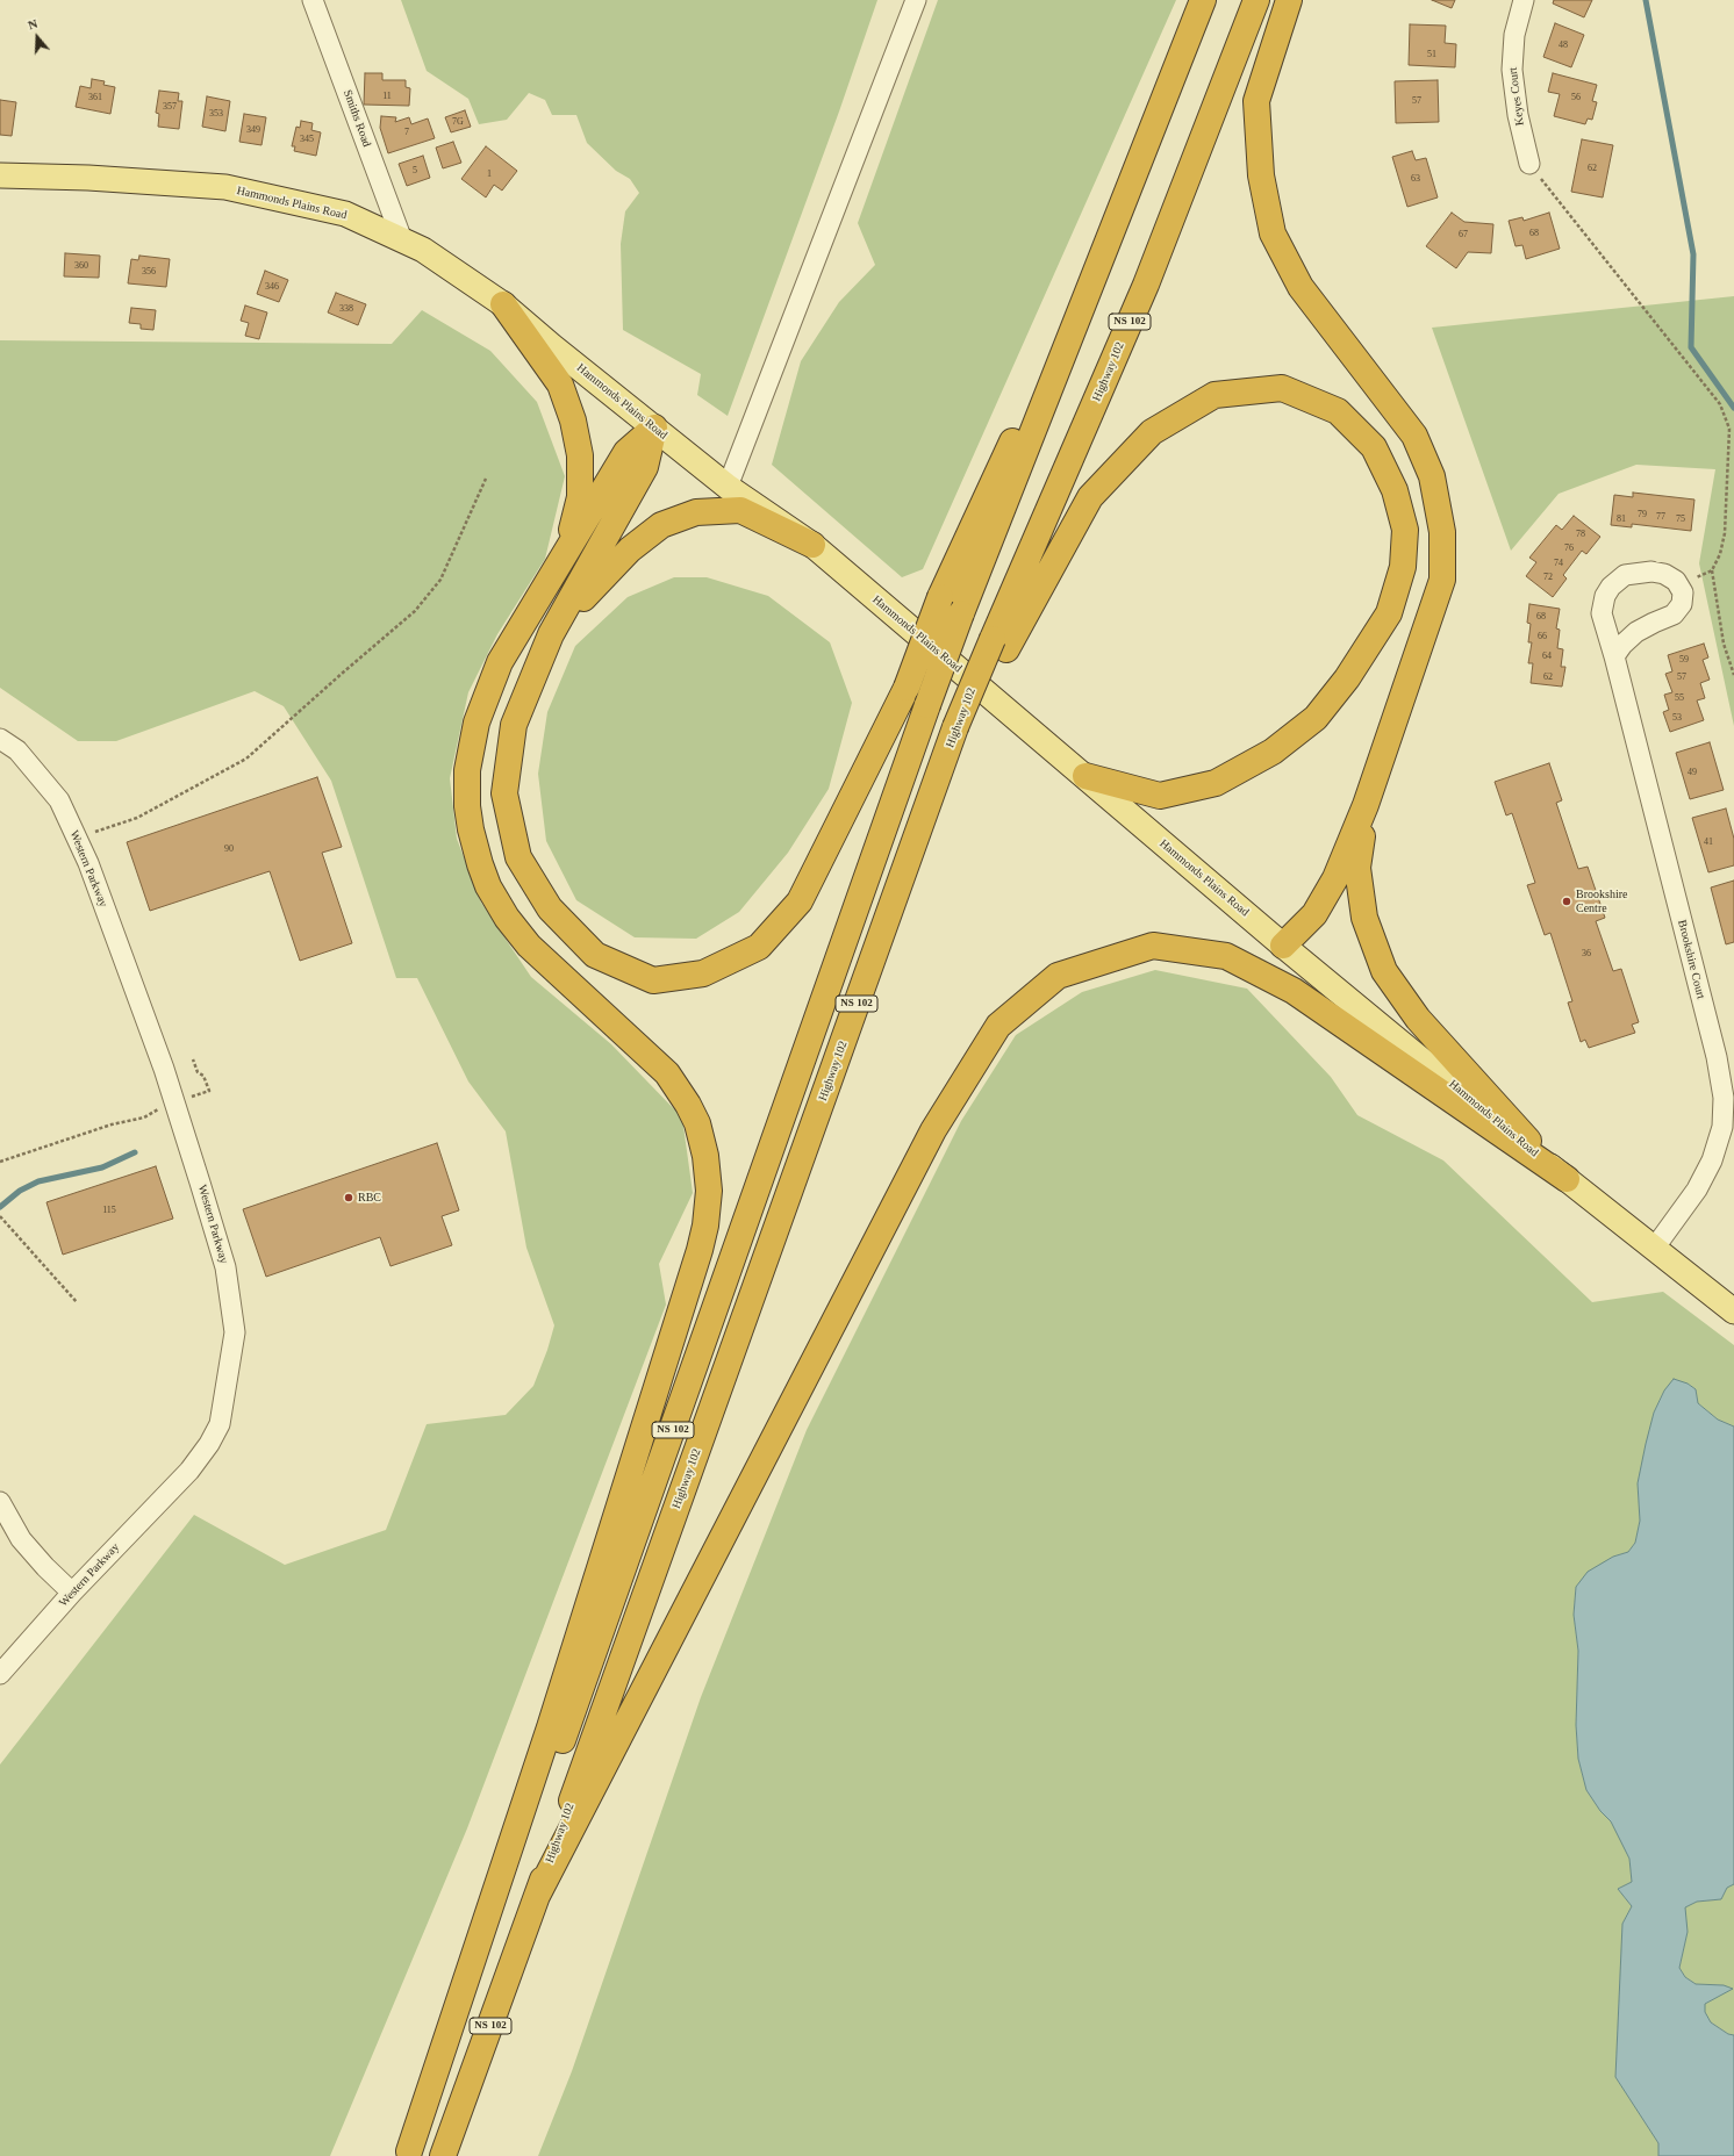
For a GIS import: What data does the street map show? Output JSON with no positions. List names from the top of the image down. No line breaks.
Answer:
{"streets":{"highway":["NS 102","Highway 102"],"main road":["Hammonds Plains Road"],"street":["Keyes Court","Smiths Road","Western Parkway","Brookshire Court"]},"crossings":[["Smiths Road","Hammonds Plains Road"],["Hammonds Plains Road","Brookshire Court"]],"places":["Brookshire Centre","RBC"],"house_numbers":["48","51","11","361","56","57","357","353","7G","349","7","345","62","5","1","63","68","67","360","356","346","338","79","77","81","75","78","76","74","72","68","66","64","59","62","57","55","53","49","41","90","36","115"],"north":"top"}
